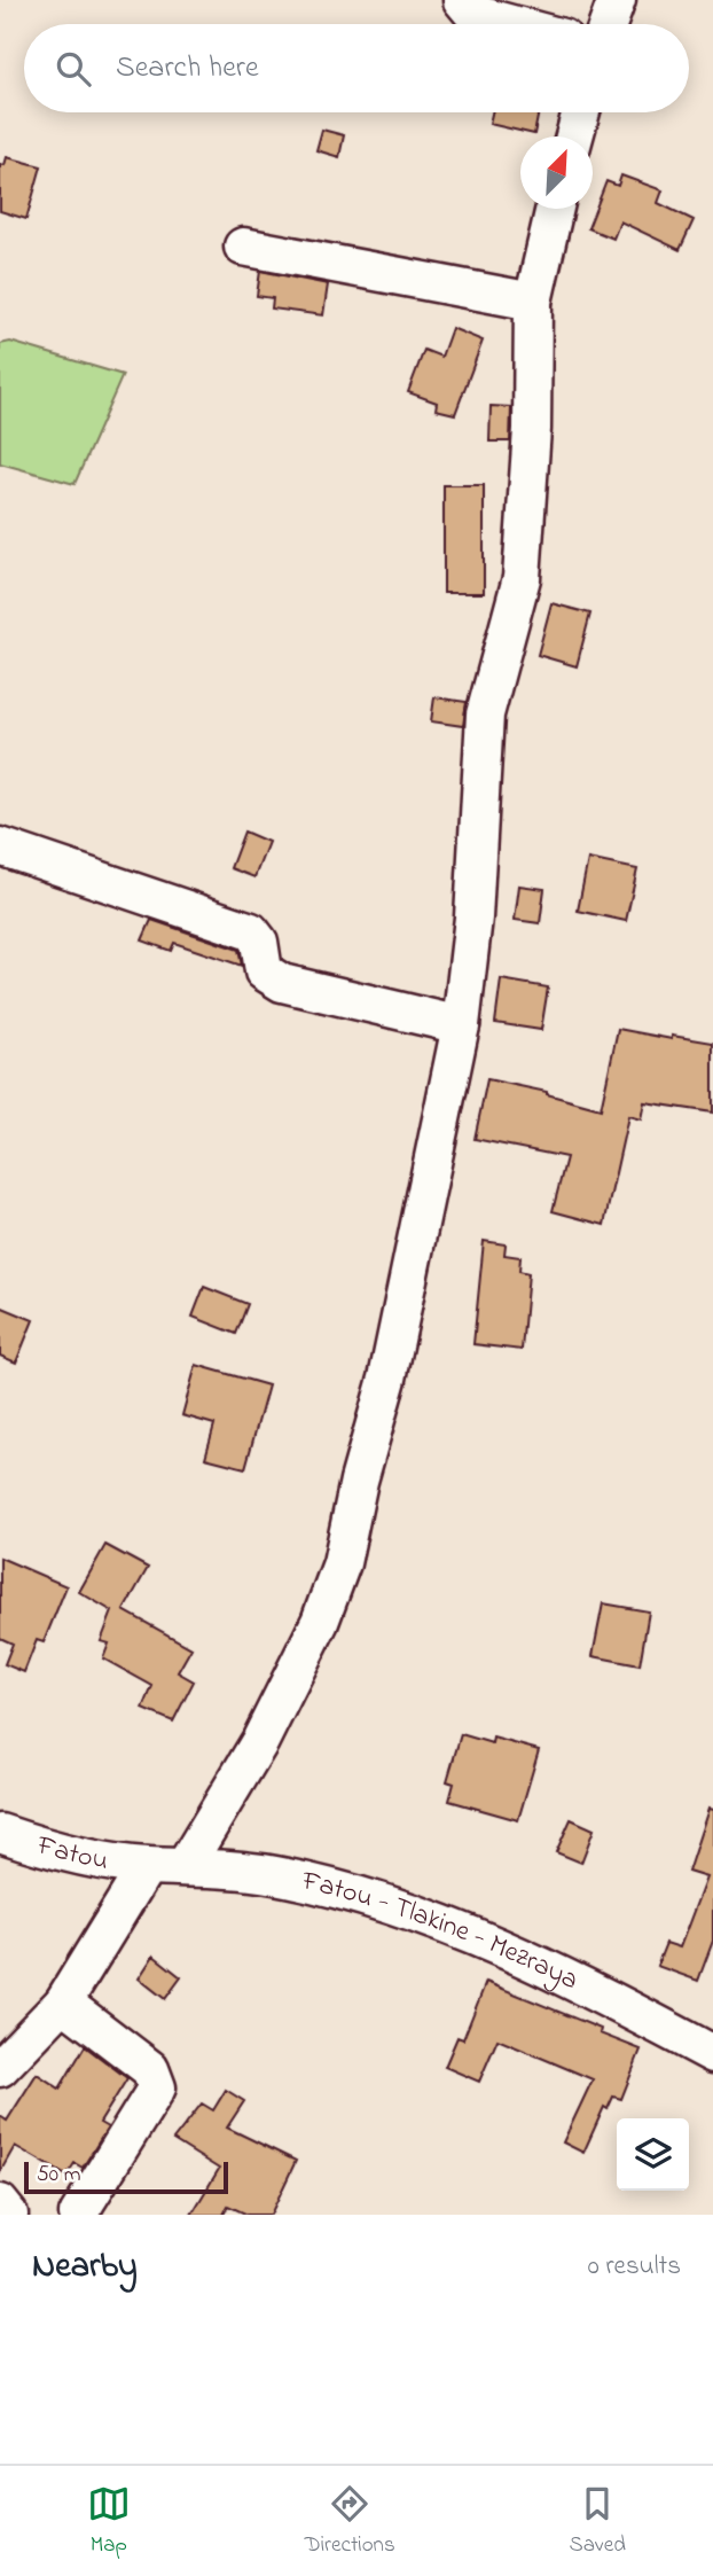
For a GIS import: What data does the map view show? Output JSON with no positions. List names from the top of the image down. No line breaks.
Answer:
{"streets":{"street":["Fatou","Fatou - Tlakine - Mezraya"]},"crossings":[["Fatou","Fatou - Tlakine - Mezraya"]],"scale_bar":"50 m","north":"top right","page":{"search":"Search here","scale":"50 m","heading":["Nearby","0 results"],"nav":["Map","Directions","Saved"]}}
